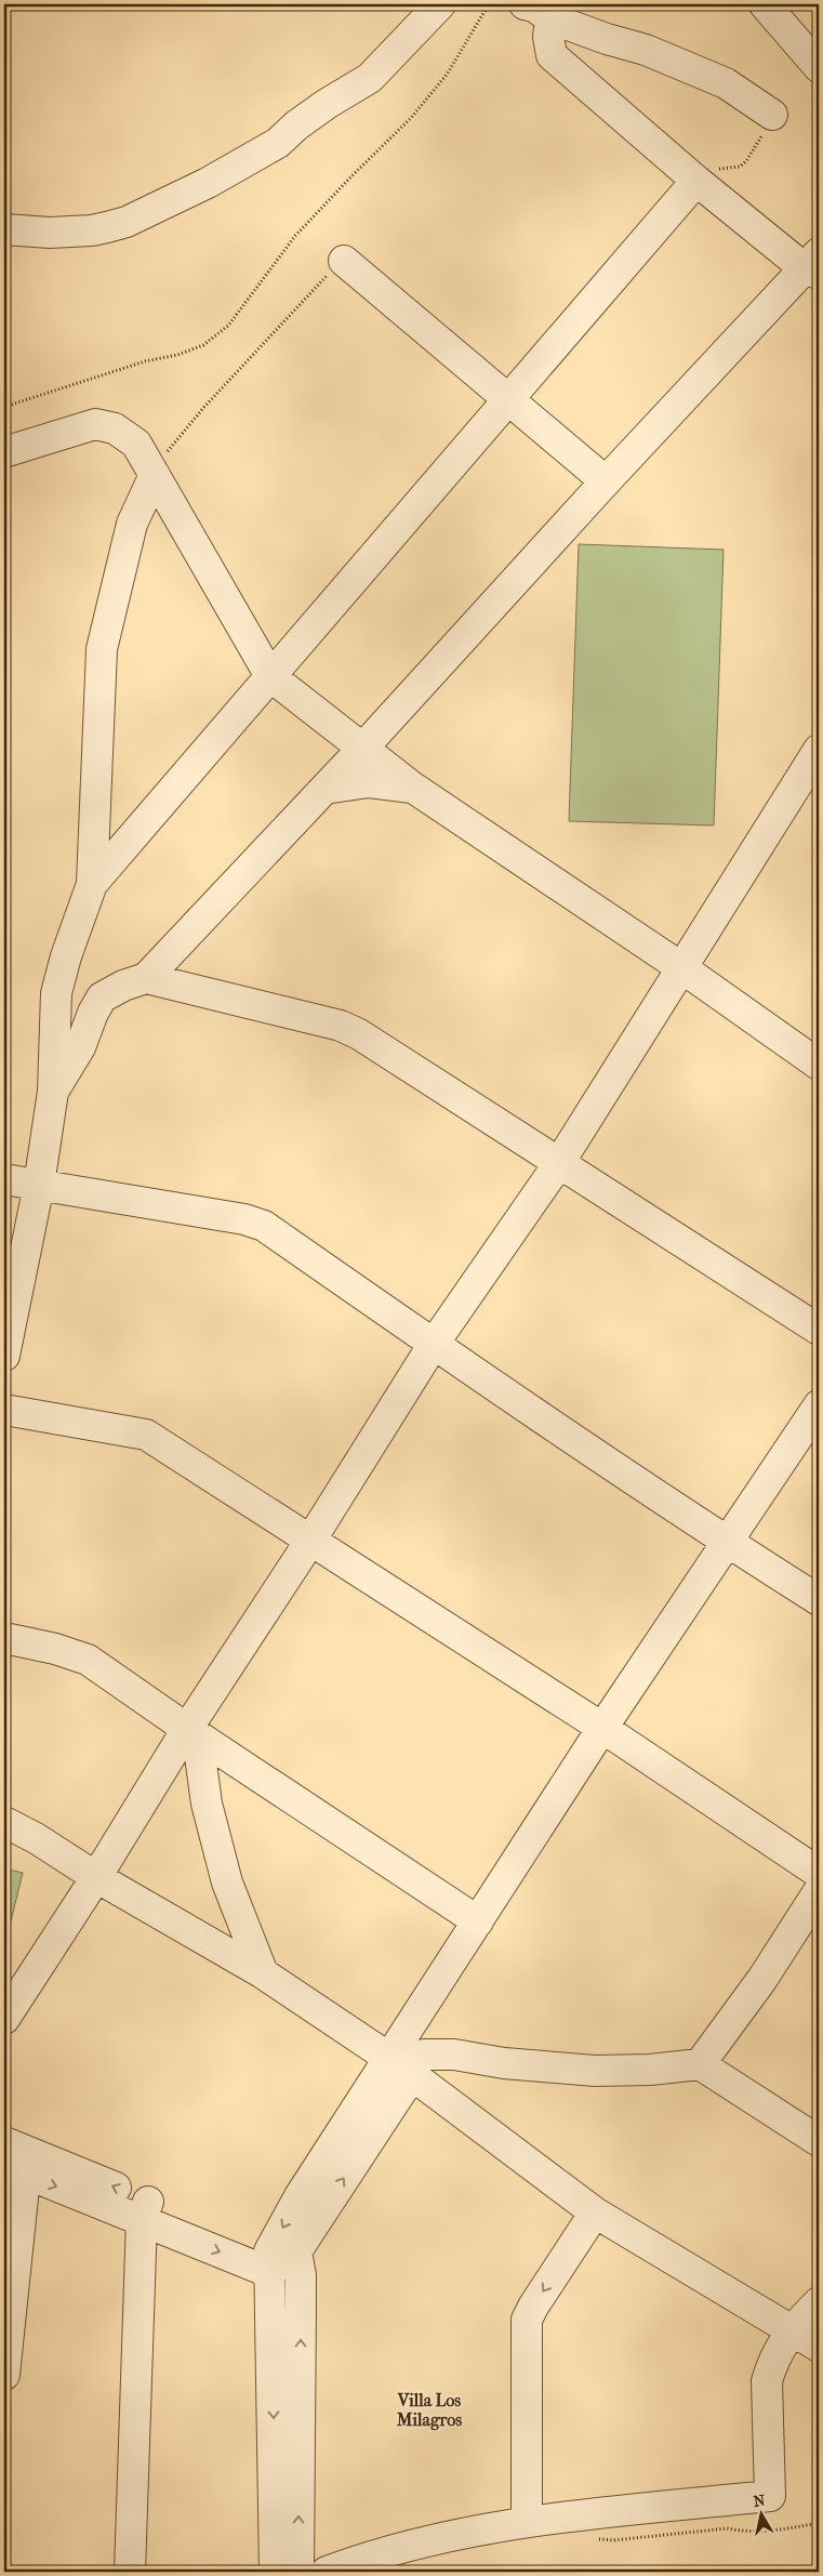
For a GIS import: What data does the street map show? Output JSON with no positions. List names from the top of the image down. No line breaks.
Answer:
{"districts":["Villa Los Milagros"],"north":"top"}
